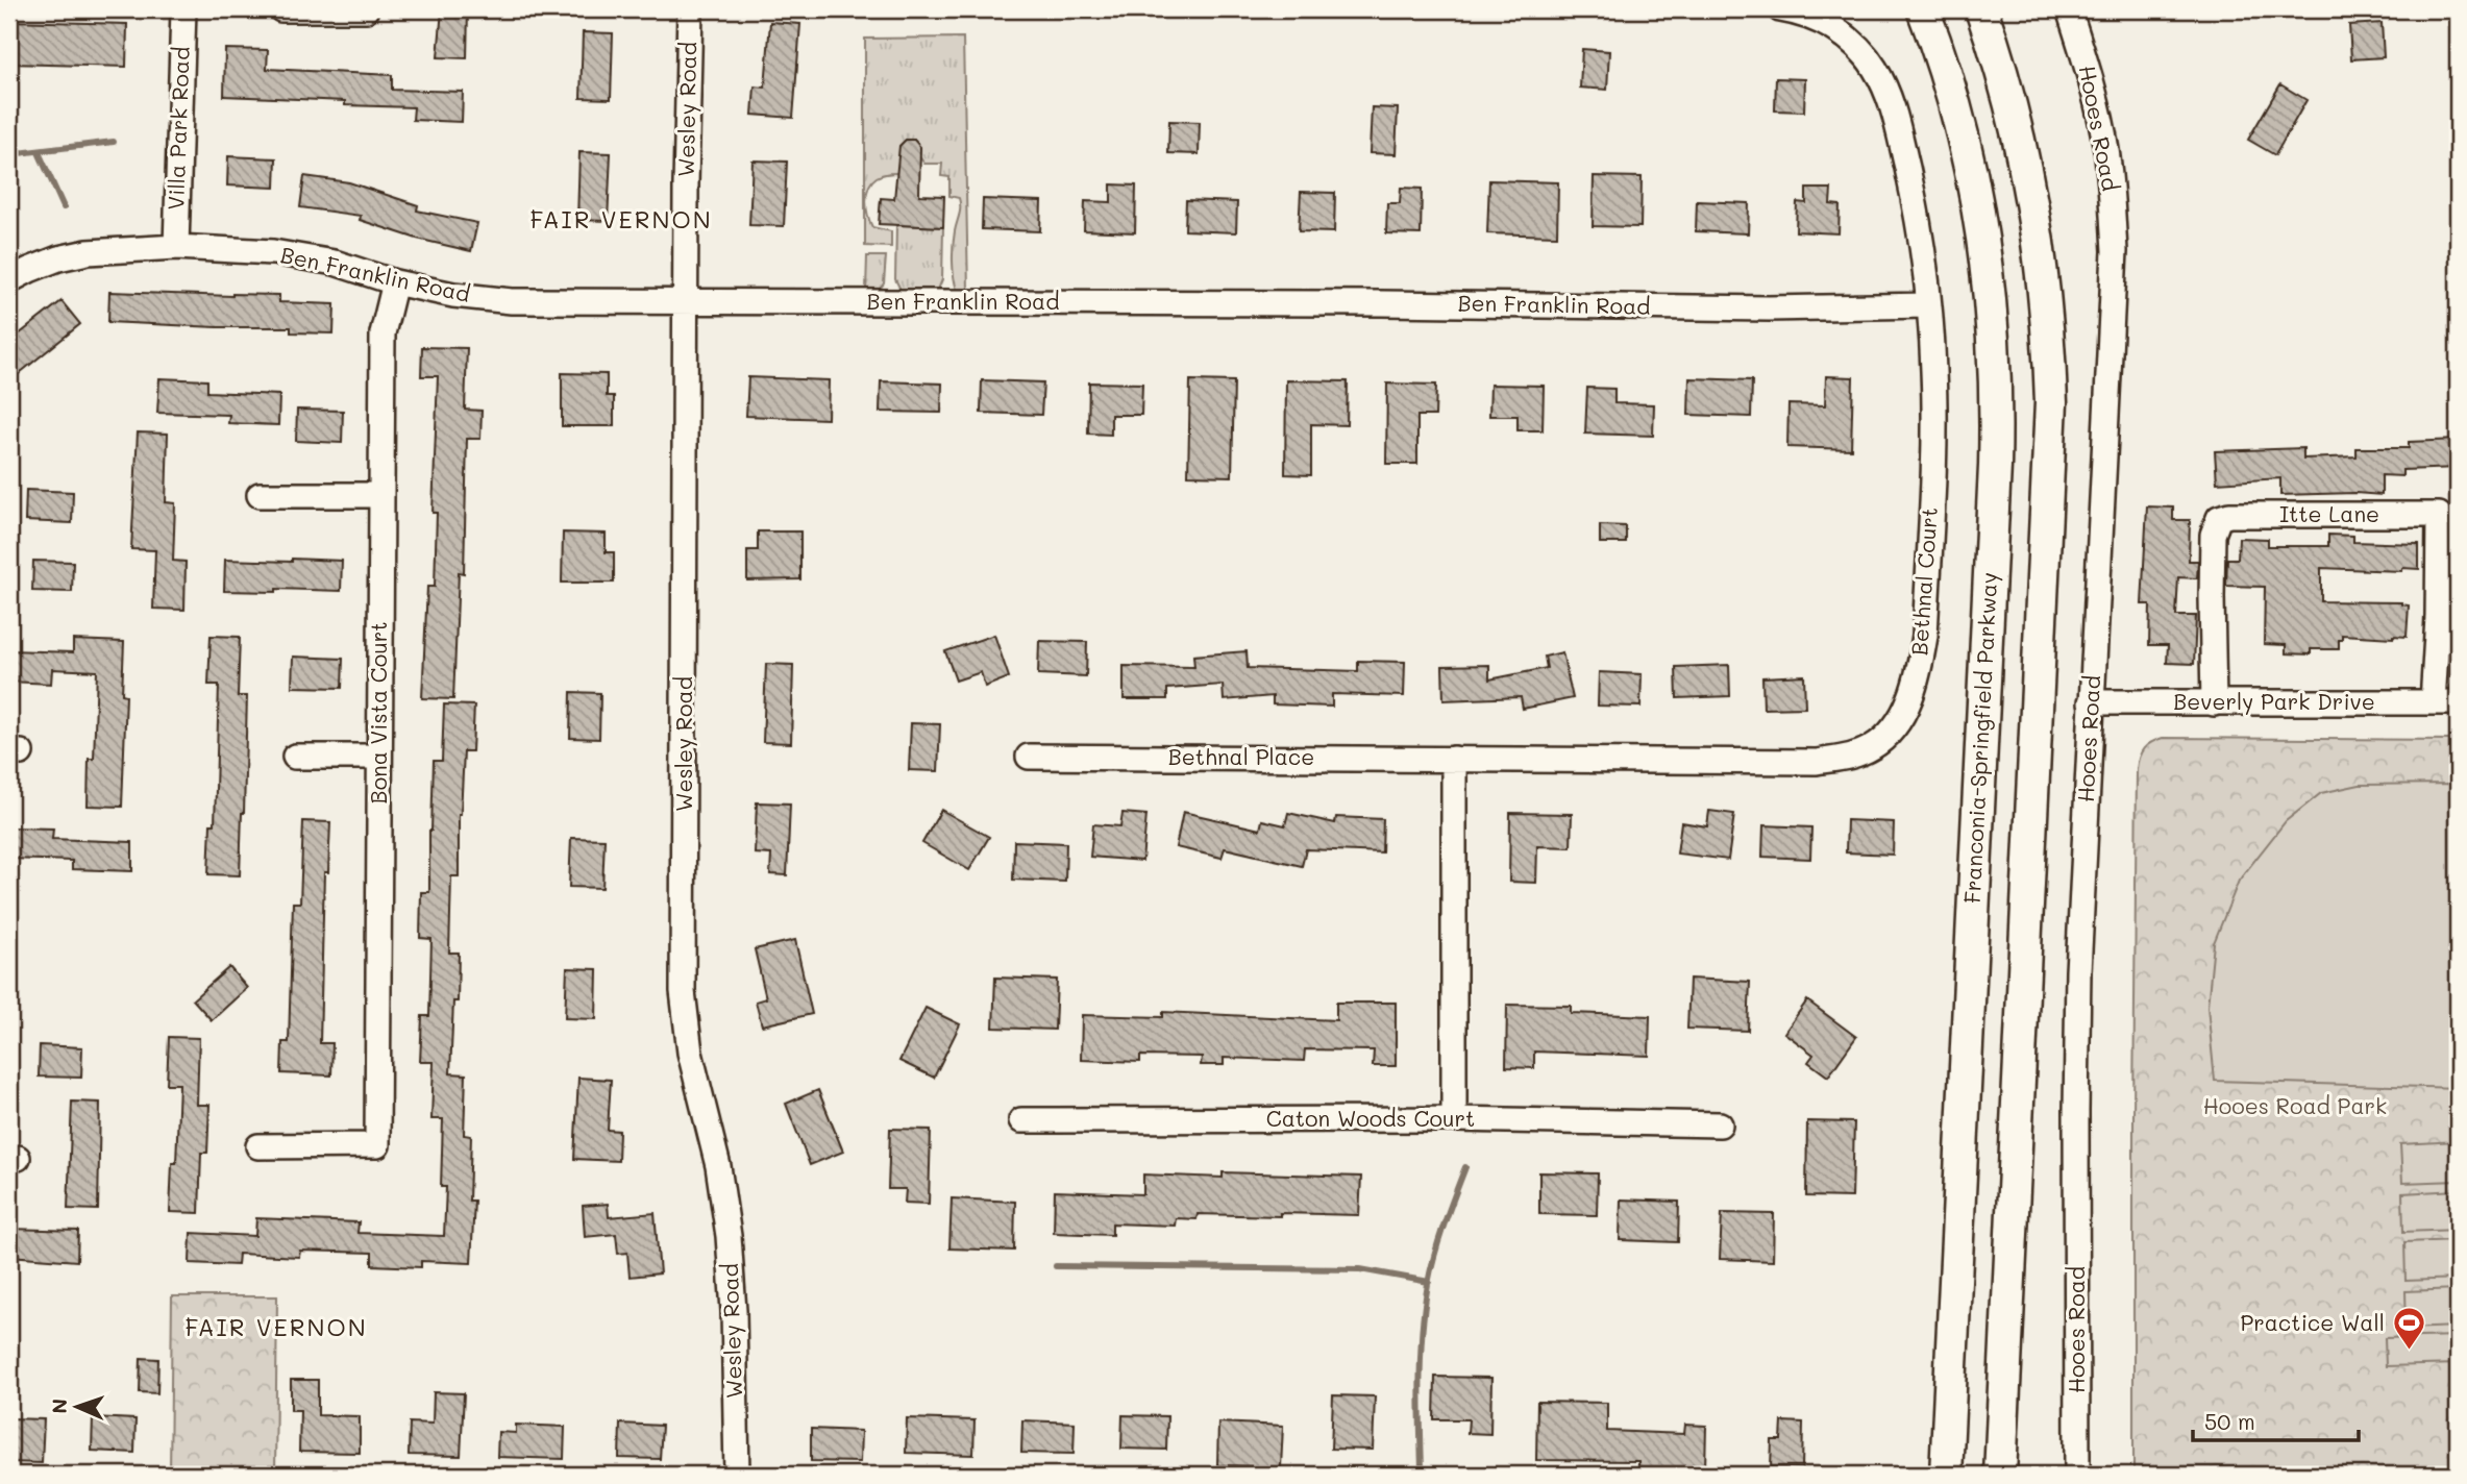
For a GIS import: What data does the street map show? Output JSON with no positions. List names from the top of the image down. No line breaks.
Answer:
{"streets":{"main road":["Franconia-Springfield Parkway"],"street":["Wesley Road","Villa Park Road","Hooes Road","Ben Franklin Road","Itte Lane","Bethnal Court","Beverly Park Drive","Bona Vista Court","Bethnal Place","Caton Woods Court"]},"crossings":[["Wesley Road","Ben Franklin Road"],["Villa Park Road","Ben Franklin Road"],["Hooes Road","Beverly Park Drive"],["Ben Franklin Road","Bethnal Court"],["Ben Franklin Road","Bona Vista Court"],["Itte Lane","Beverly Park Drive"],["Bethnal Court","Bethnal Place"]],"districts":["FAIR VERNON","FAIR VERNON"],"parks":["Hooes Road Park"],"places":{"sports":["Practice Wall"]},"scale_bar":"50 m","north":"left"}
